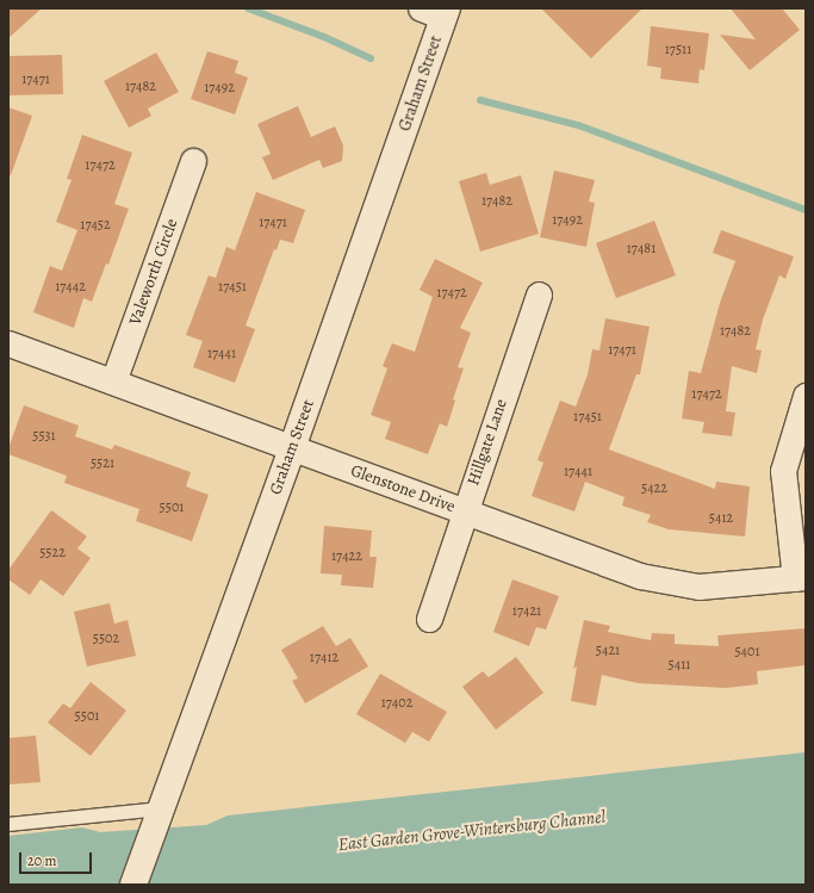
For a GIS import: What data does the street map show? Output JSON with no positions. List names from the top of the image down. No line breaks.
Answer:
{"streets":{"street":["Graham Street","Valeworth Circle","Hillgate Lane","Glenstone Drive"]},"crossings":[["Graham Street","Glenstone Drive"],["Valeworth Circle","Glenstone Drive"],["Hillgate Lane","Glenstone Drive"]],"water":["East Garden Grove-Wintersburg Channel"],"house_numbers":["17511","17471","17482","17492","17472","17482","17492","17471","17452","17481","17442","17451","17472","17482","17471","17441","17472","17451","5531","5521","17441","5422","5501","5412","5522","17422","17421","5502","5421","5401","17412","5411","17402","5501"],"scale_bar":"20 m"}
